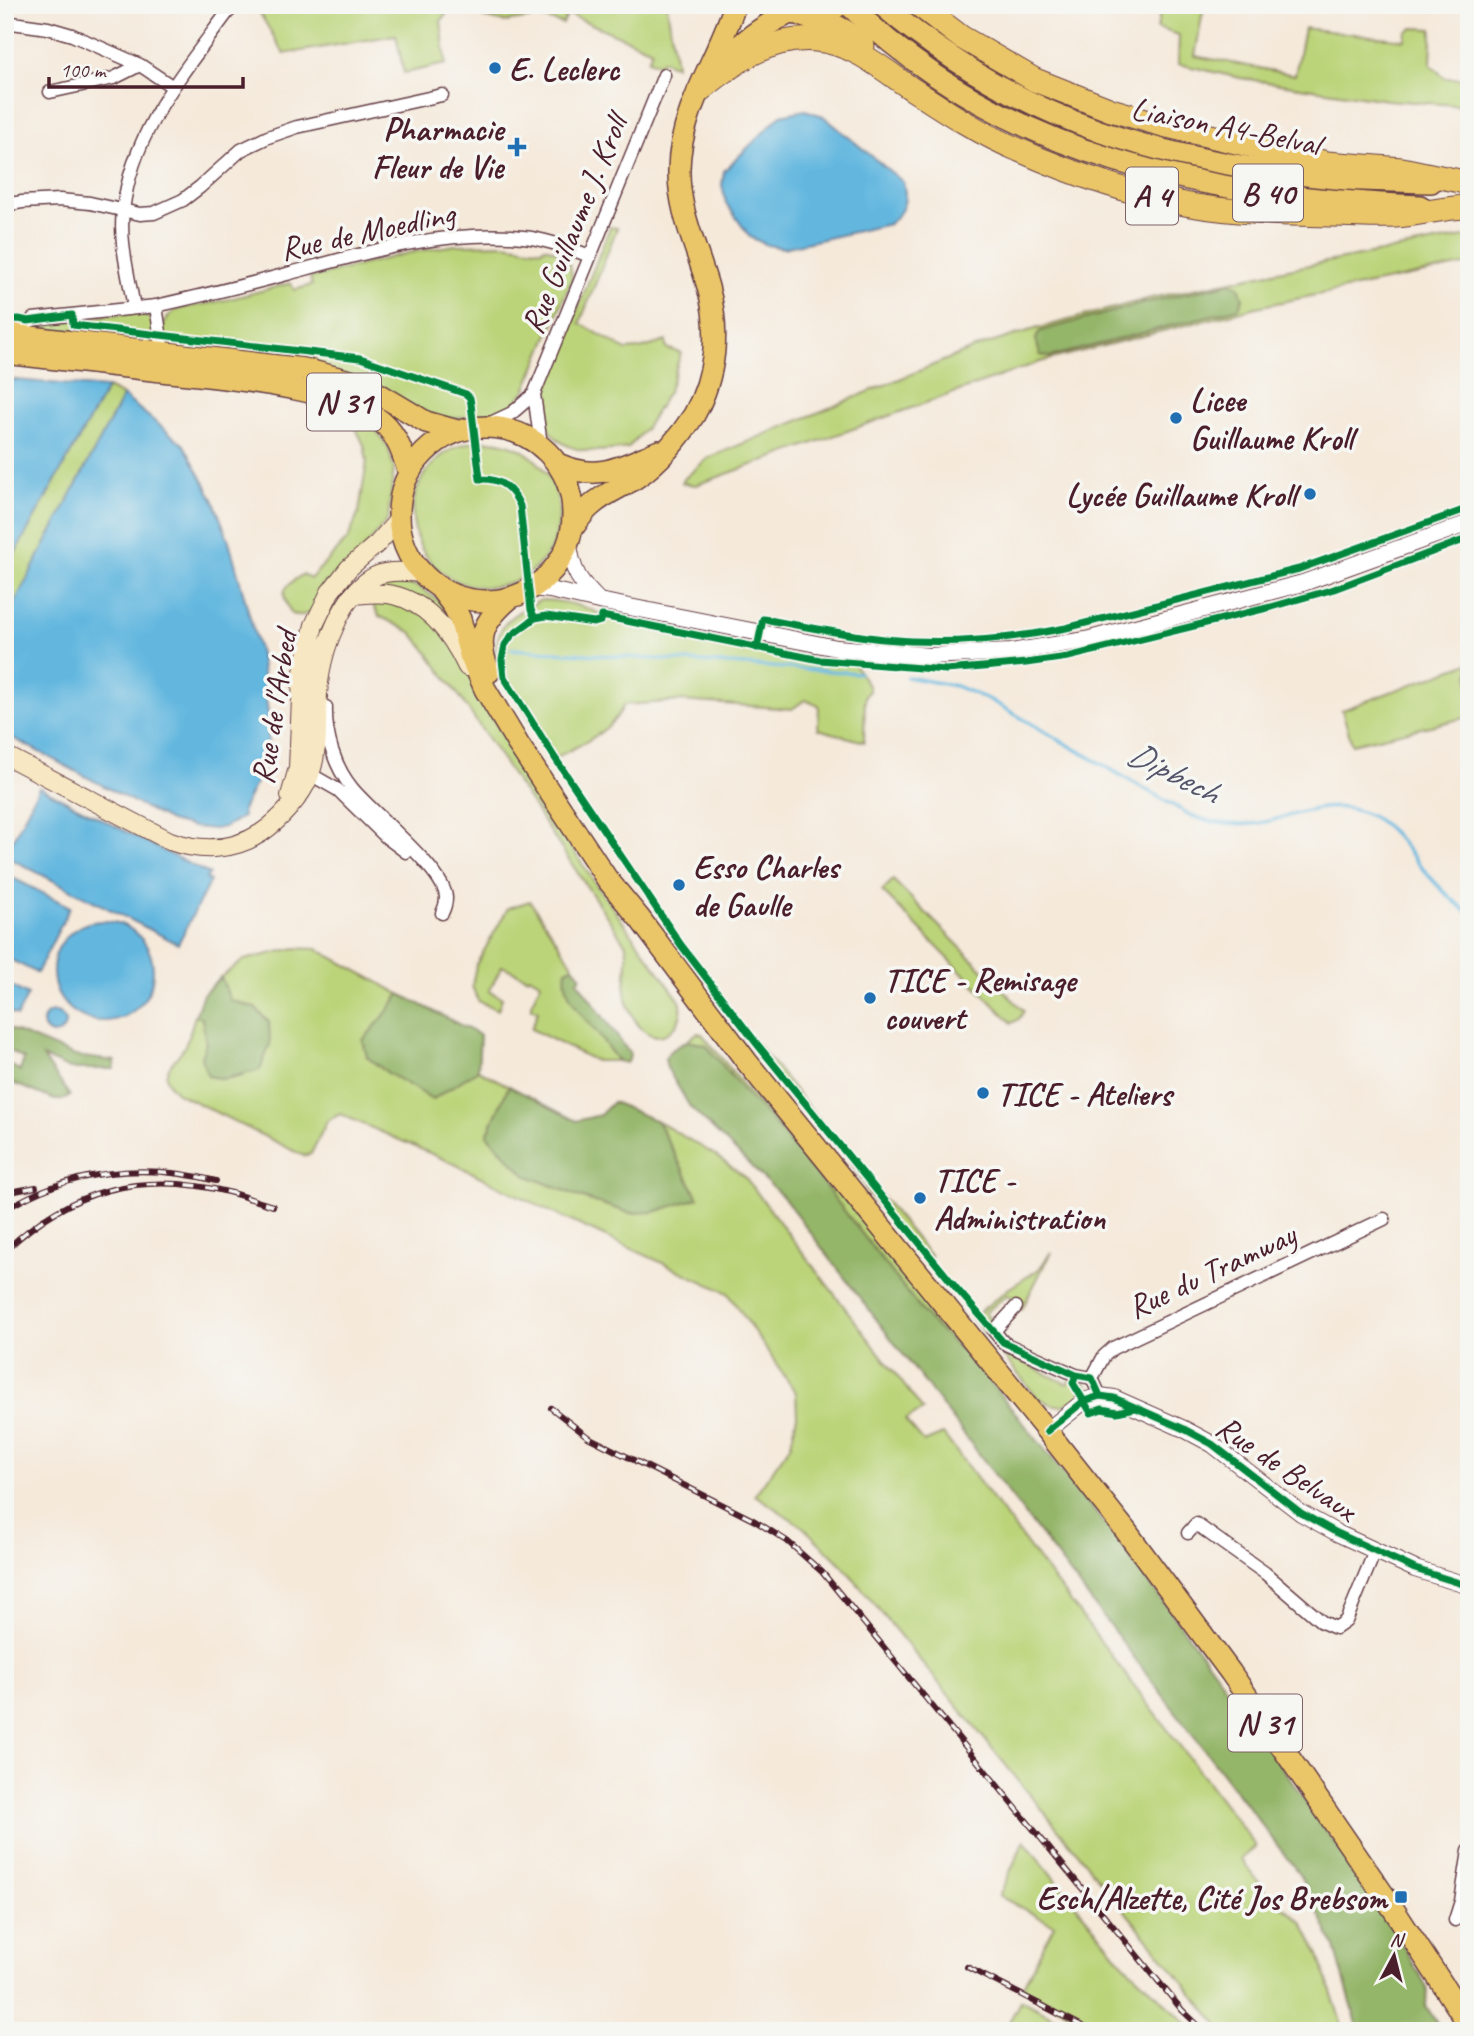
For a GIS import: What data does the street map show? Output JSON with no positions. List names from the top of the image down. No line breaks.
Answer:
{"streets":{"highway":["A 4"],"main road":["Liaison A4-Belval","B 40","N 31","Rue de l'Arbed"],"street":["Rue Guillaume J. Kroll","Rue de Moedling","Rue du Tramway","Rue de Belvaux"]},"crossings":[["Liaison A4-Belval","A 4"],["Rue Guillaume J. Kroll","Rue de Moedling"],["Rue Guillaume J. Kroll","N 31"],["Rue Guillaume J. Kroll","Rue de l'Arbed"],["Rue de Moedling","N 31"],["N 31","Rue de l'Arbed"]],"water":["Dipbech"],"places":{"other":["E. Leclerc","Licee Guillaume Kroll","Lycée Guillaume Kroll","Esso Charles de Gaulle","TICE - Remisage couvert","TICE - Ateliers","TICE - Administration"],"health":["Pharmacie Fleur de Vie"],"transit":["Esch/Alzette, Cité Jos Brebsom"]},"scale_bar":"100 m","north":"top"}
